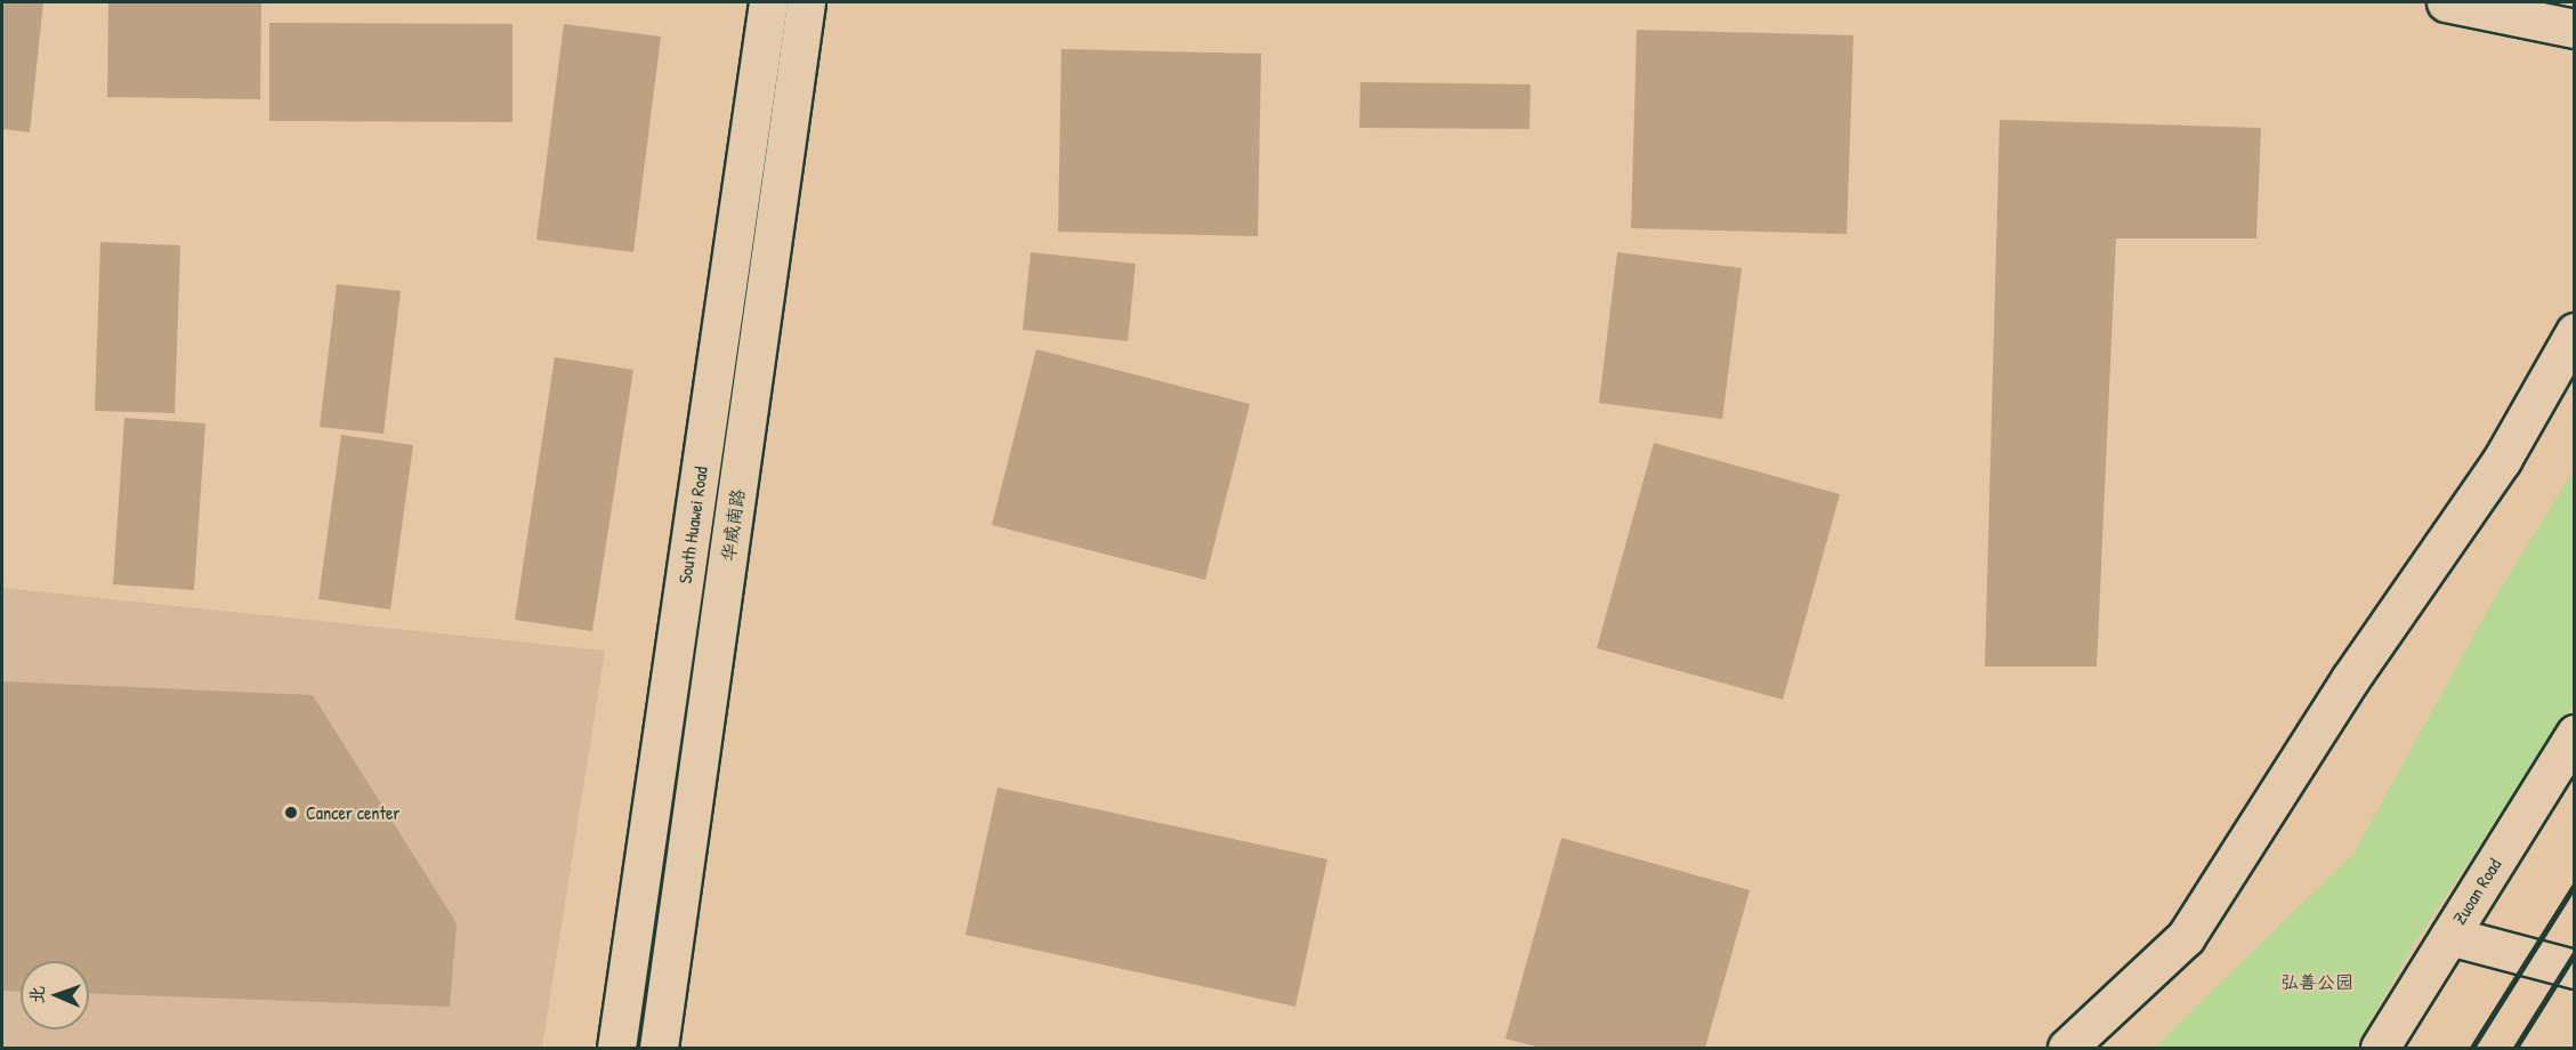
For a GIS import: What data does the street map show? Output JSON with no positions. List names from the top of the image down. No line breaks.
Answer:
{"streets":{"main road":["South Huawei Road","华威南路","Zuoan Road"]},"parks":["弘善公园"],"places":["Cancer center"],"north":"left"}
